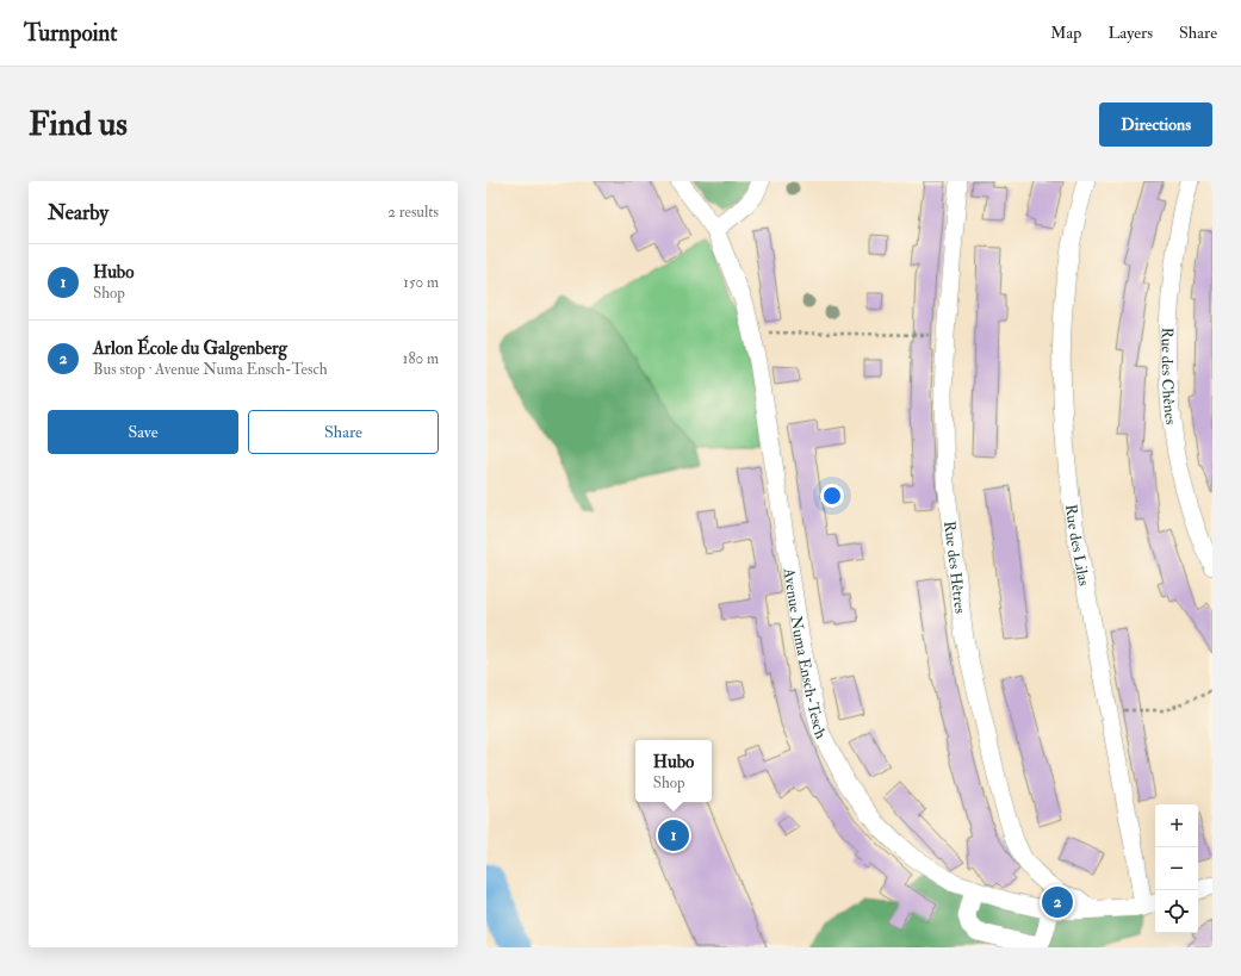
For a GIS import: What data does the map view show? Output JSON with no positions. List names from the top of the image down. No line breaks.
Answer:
{"streets":{"street":["Rue des Chênes","Rue des Lilas","Rue des Hêtres","Avenue Numa Ensch-Tesch"]},"crossings":[["Rue des Lilas","Avenue Numa Ensch-Tesch"],["Rue des Hêtres","Avenue Numa Ensch-Tesch"]],"page":{"header":"Turnpoint","nav":["Map","Layers","Share"],"buttons":["Directions",["Save","Share"]],"title":"Find us","heading":["Nearby","2 results"],"list":[{"mark":"1","name":"Hubo","note":"Shop","value":"150 m"},{"mark":"2","name":"Arlon École du Galgenberg","note":"Bus stop · Avenue Numa Ensch-Tesch","value":"180 m"}],"popup":["Hubo","Shop"],"map_buttons":["+","−"],"pins":["1","2"]}}
